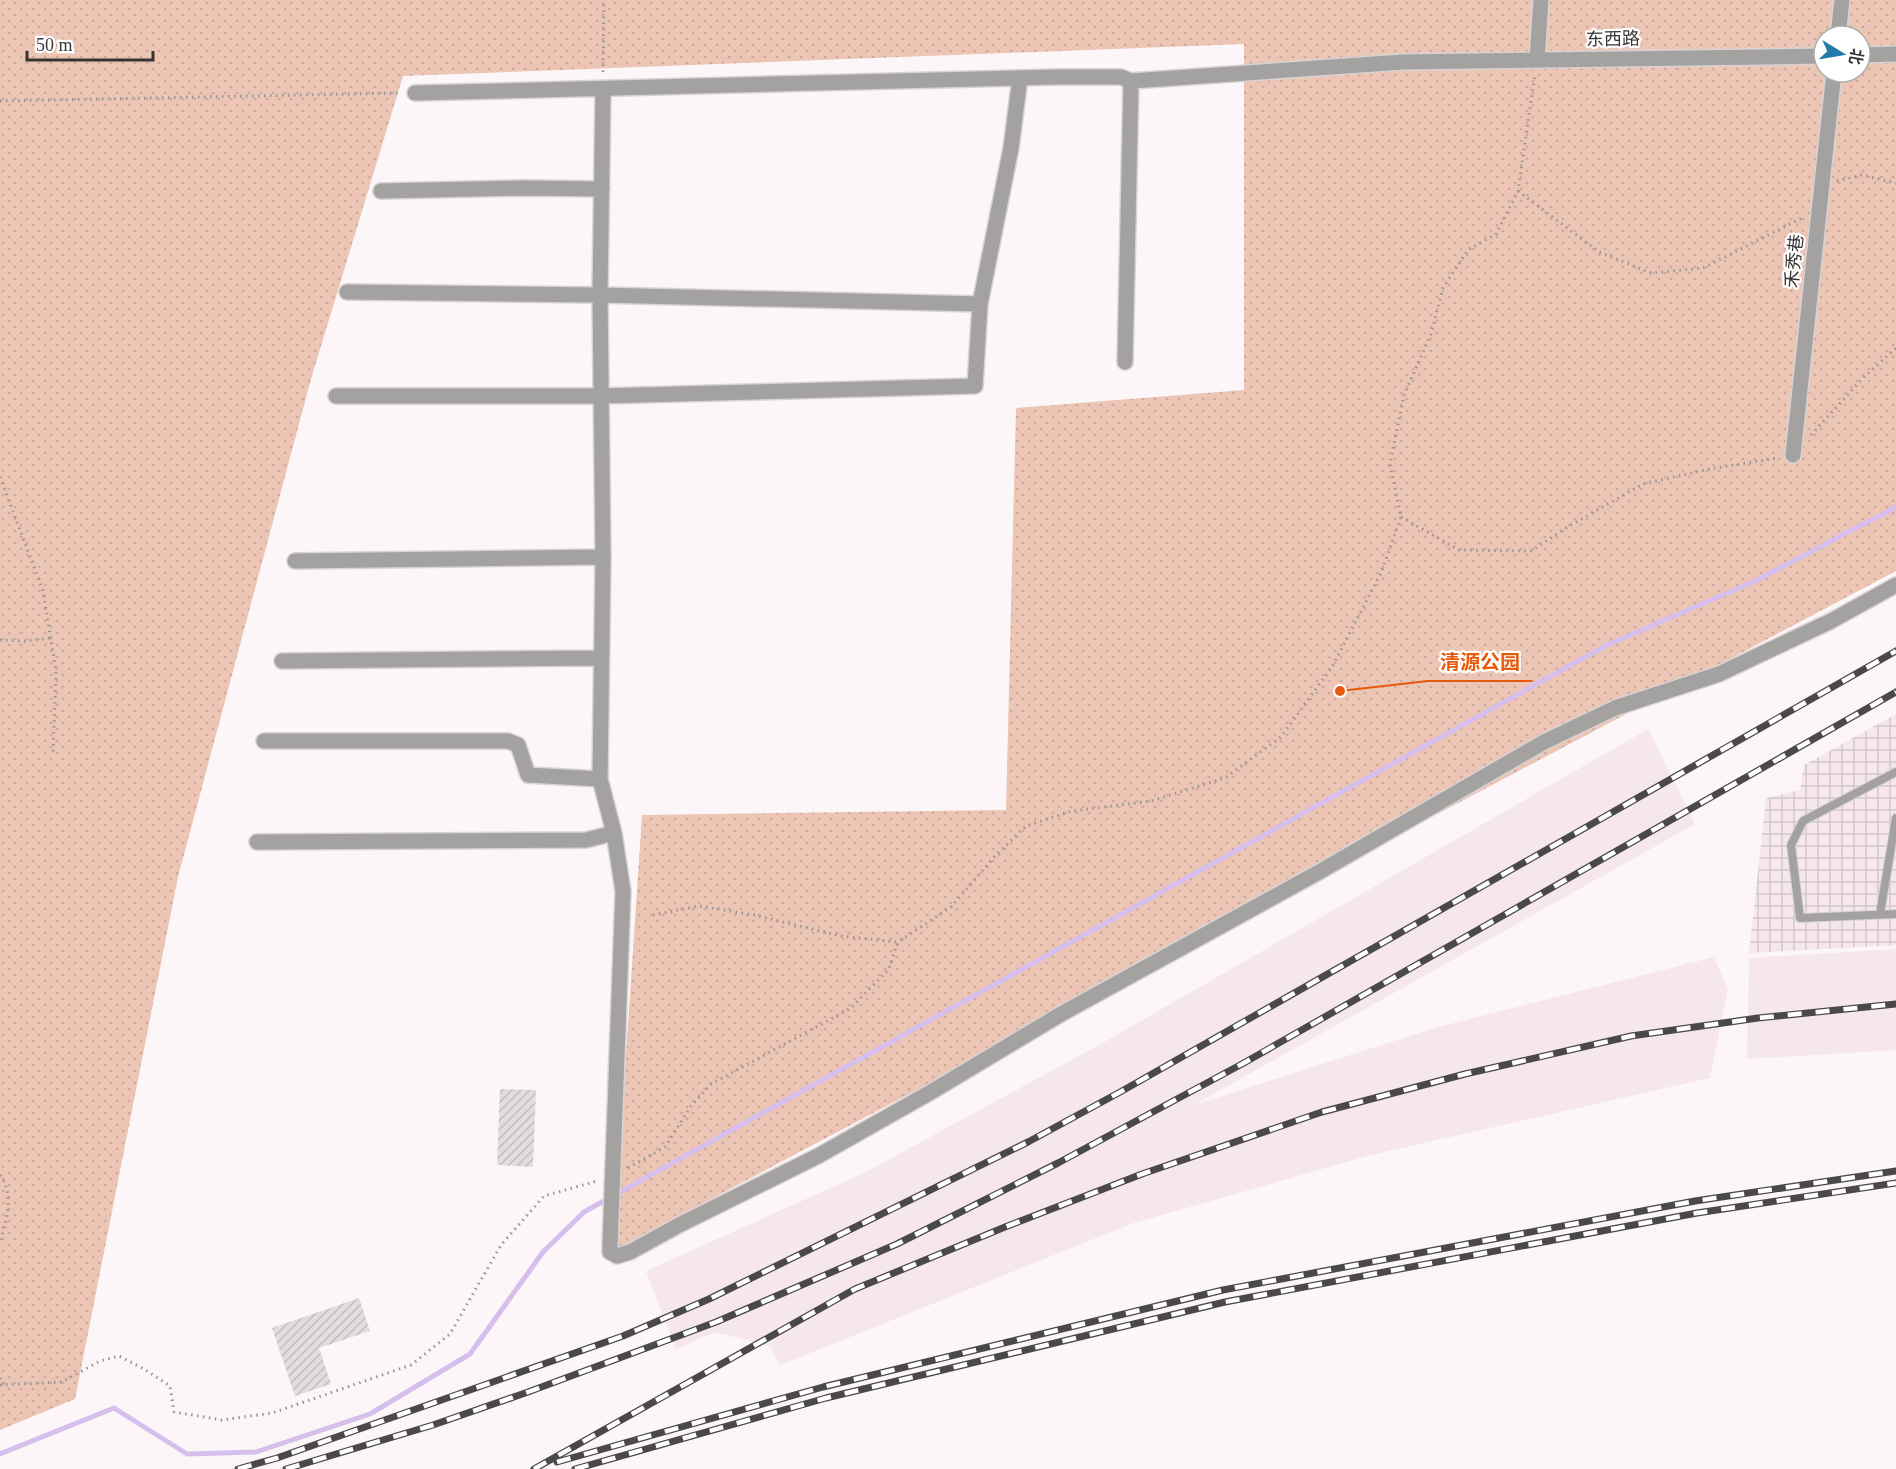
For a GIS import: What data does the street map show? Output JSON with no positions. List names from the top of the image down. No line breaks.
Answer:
{"streets":{"street":["东西路","禾秀巷"]},"places":["清源公园"],"scale_bar":"50 m","north":"right"}
